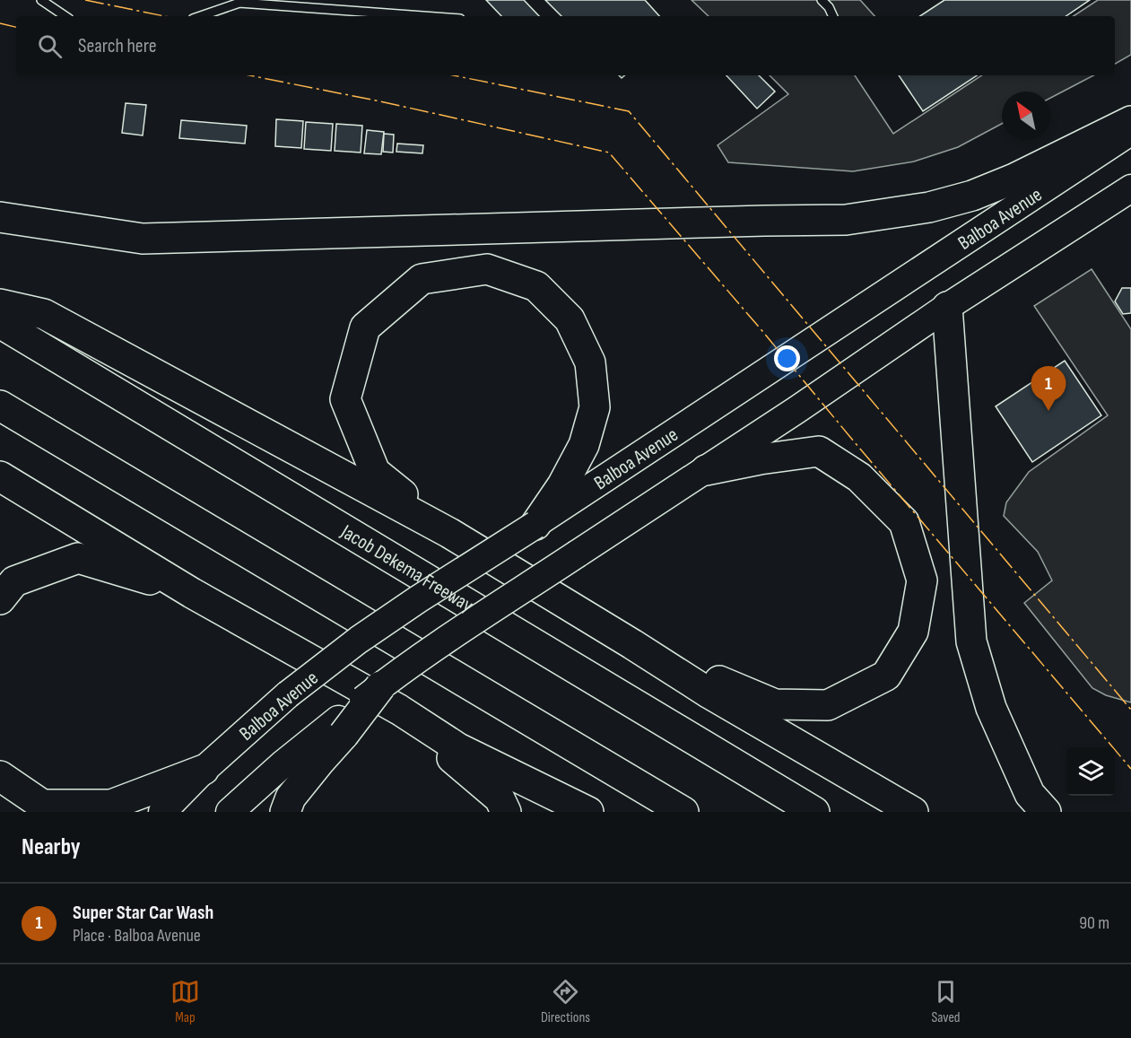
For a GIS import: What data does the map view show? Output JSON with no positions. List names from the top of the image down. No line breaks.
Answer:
{"streets":{"highway":["Jacob Dekema Freeway"],"main road":["Balboa Avenue"]},"north":"top left","page":{"search":"Search here","pins":"1","heading":"Nearby","list":[{"mark":"1","name":"Super Star Car Wash","note":"Place · Balboa Avenue","value":"90 m"}],"nav":["Map","Directions","Saved"]}}
